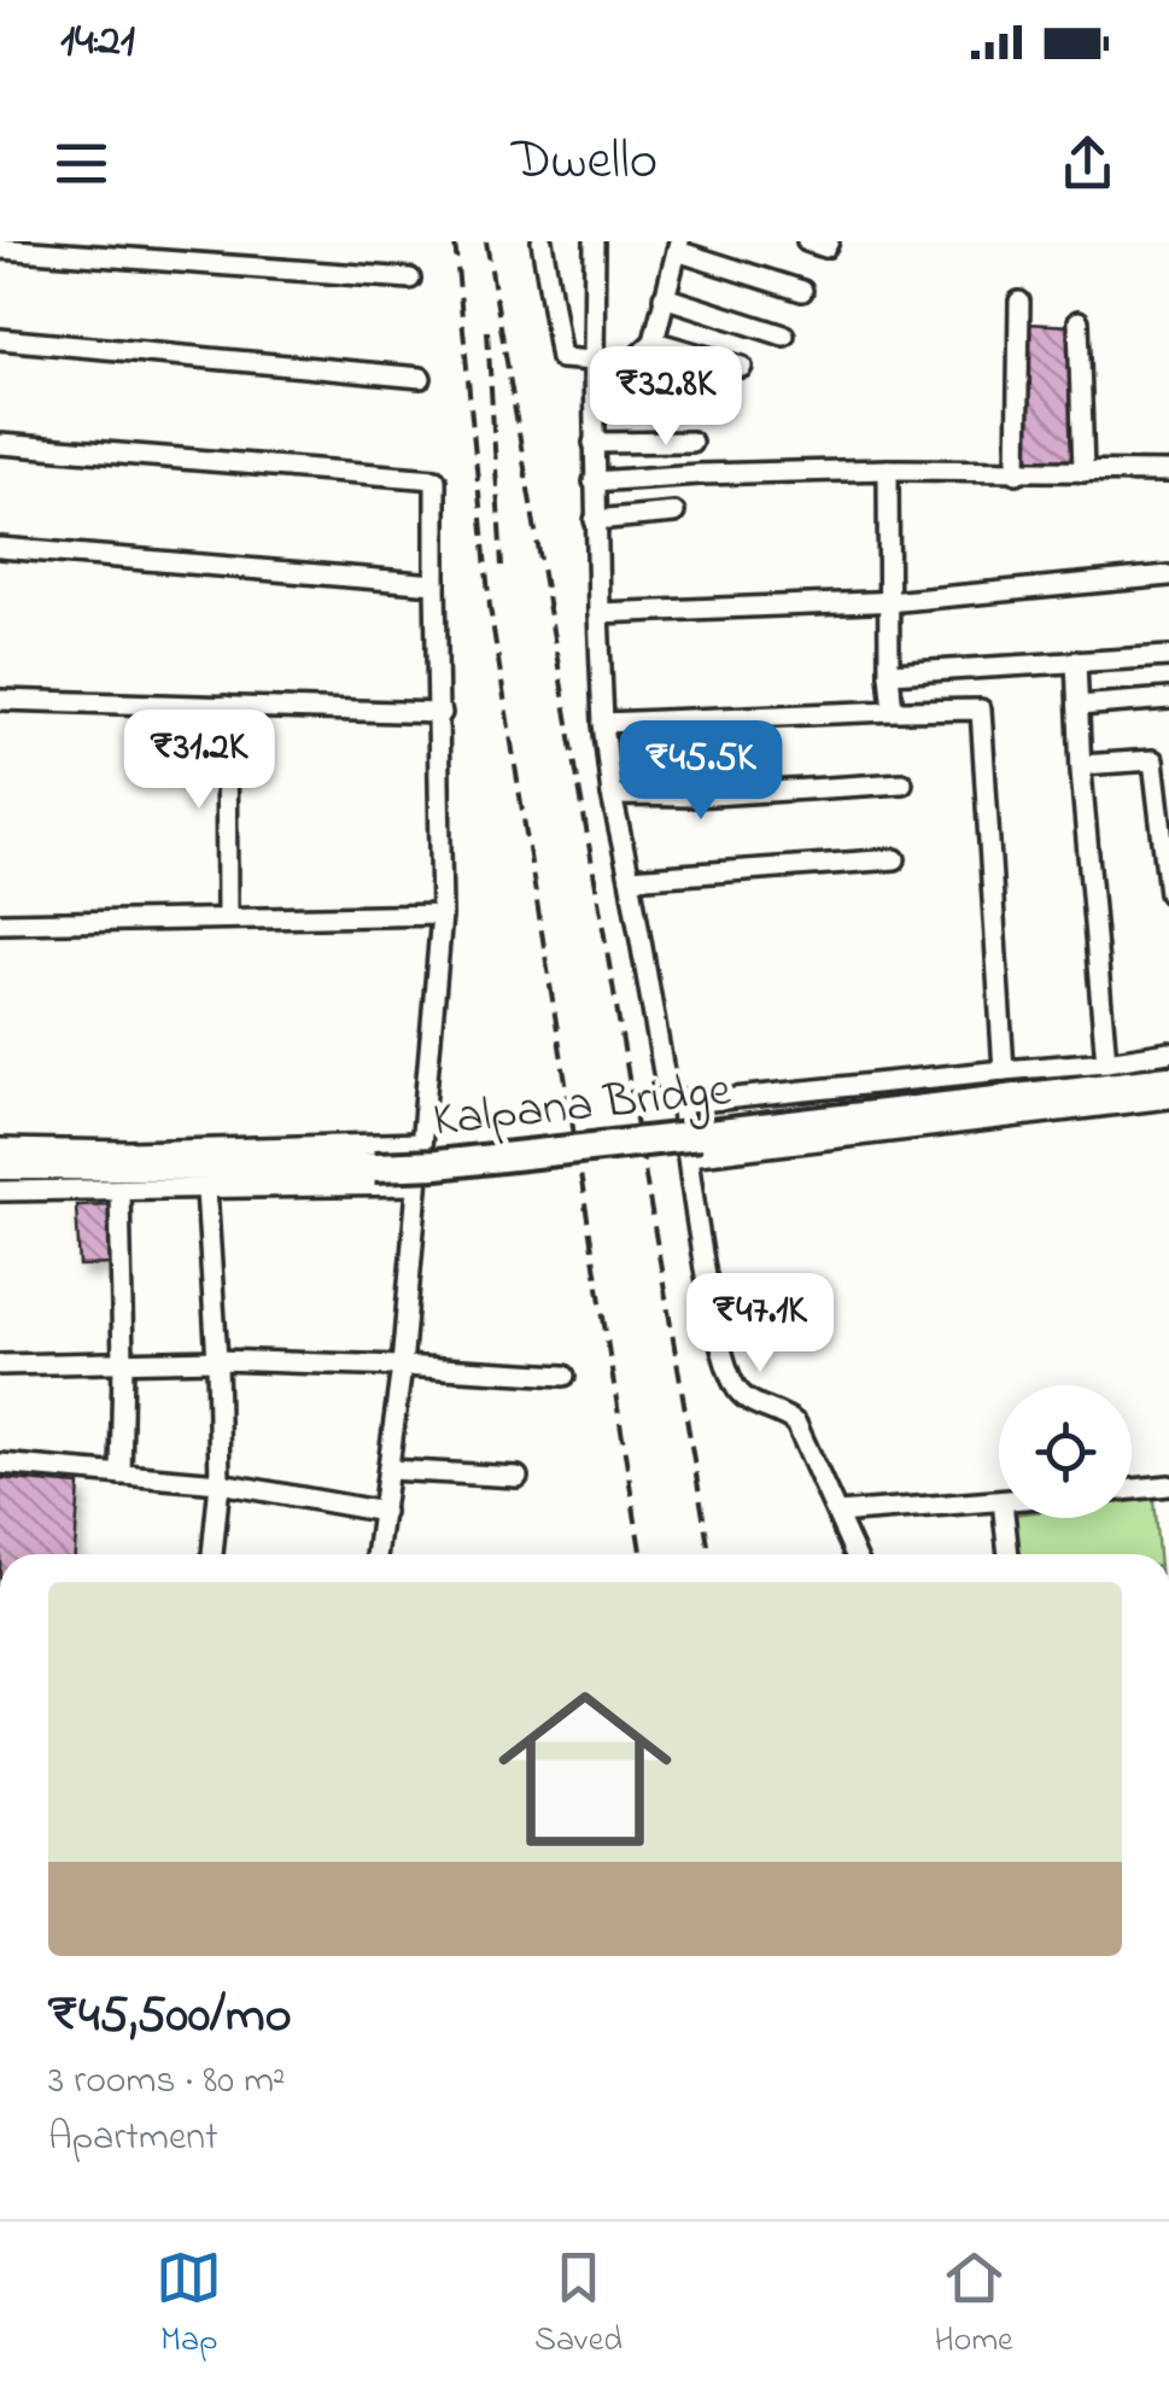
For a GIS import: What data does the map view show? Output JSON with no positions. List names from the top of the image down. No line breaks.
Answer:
{"streets":{"main road":["Kalpana Bridge"]},"page":{"status":"14:21","header":"Dwello","price":["₹32.8K","₹31.2K","₹45.5K","₹47.1K"],"list":[{"name":"₹45,500/mo","note":"3 rooms · 80 m² · Apartment"}],"tabs":["Map","Saved","Home"]}}
